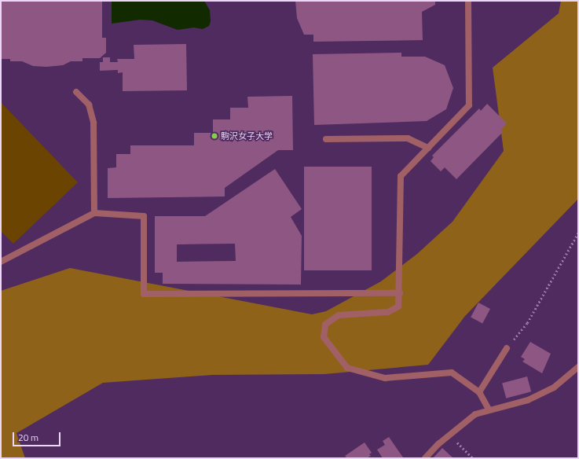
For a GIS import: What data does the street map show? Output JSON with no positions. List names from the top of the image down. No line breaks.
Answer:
{"places":["駒沢女子大学"],"scale_bar":"20 m"}
